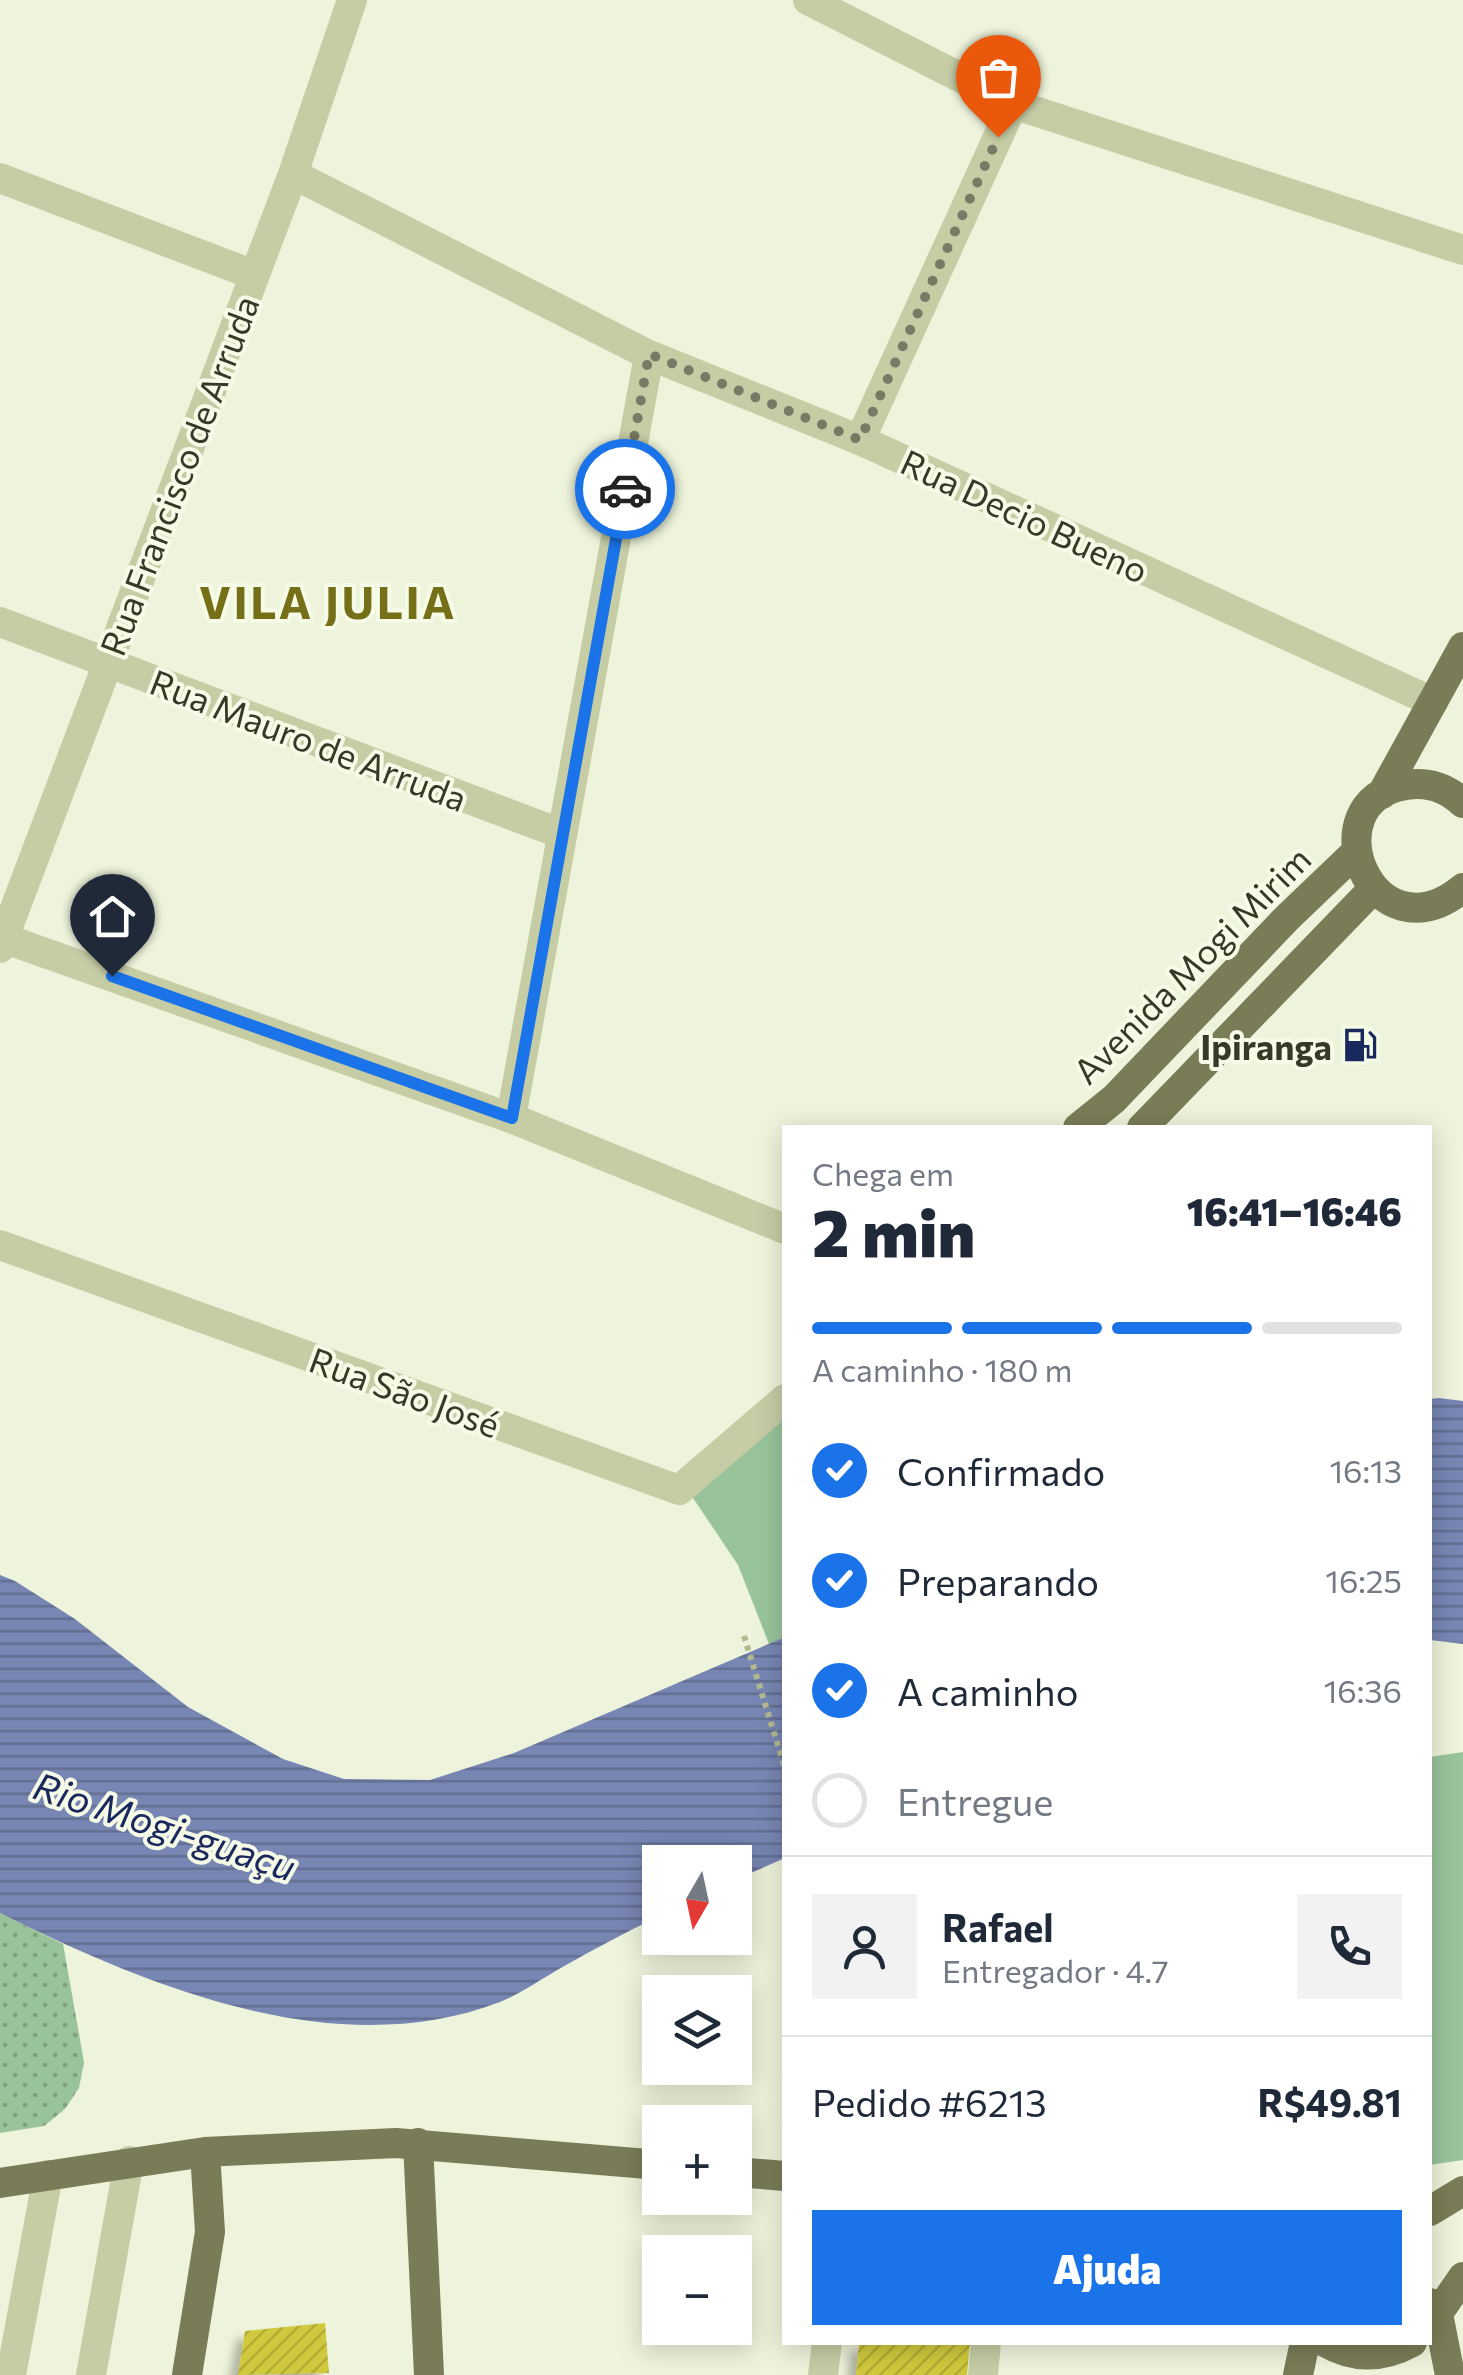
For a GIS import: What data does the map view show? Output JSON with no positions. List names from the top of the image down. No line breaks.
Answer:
{"streets":{"main road":["Avenida Mogi Mirim"],"street":["Rua Francisco de Arruda","Rua Decio Bueno","Rua Mauro de Arruda","Rua São José"]},"crossings":[["Rua Francisco de Arruda","Rua Decio Bueno"],["Rua Francisco de Arruda","Rua Mauro de Arruda"],["Rua Decio Bueno","Avenida Mogi Mirim"]],"districts":["VILA JULIA"],"water":["Rio Mogi-guaçu"],"places":{"fuel station":["Ipiranga"]},"north":"bottom","page":{"heading":["2 min","Chega em","16:41–16:46"],"panel":["Rafael","Entregador · 4.7","Pedido #6213","R$49.81"],"bar":"A caminho · 180 m","list":[["Confirmado","16:13"],["Preparando","16:25"],["A caminho","16:36"],"Entregue"],"map_buttons":["+","−"],"buttons":"Ajuda"}}
